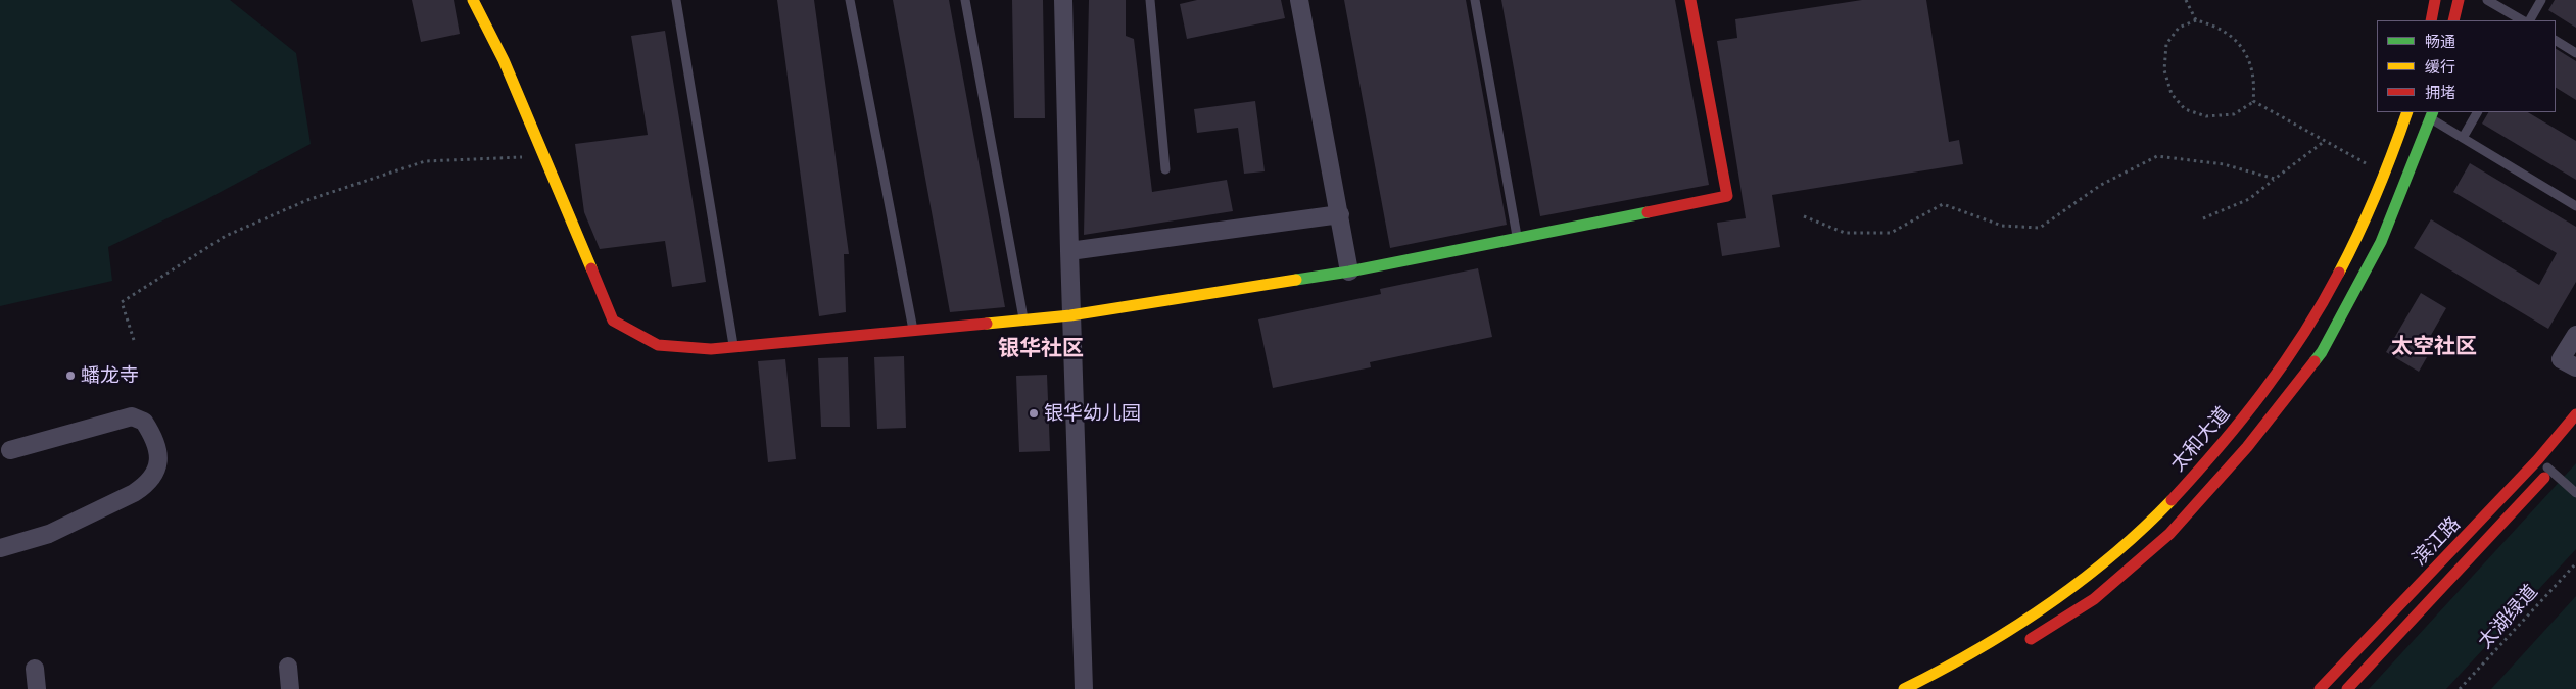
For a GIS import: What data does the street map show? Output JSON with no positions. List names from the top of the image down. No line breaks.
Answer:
{"streets":{"street":["太和大道","滨江路"],"path":["太湖绿道"]},"districts":["太空社区","银华社区"],"places":["蟠龙寺","银华幼儿园"],"legend":["畅通","缓行","拥堵"]}
